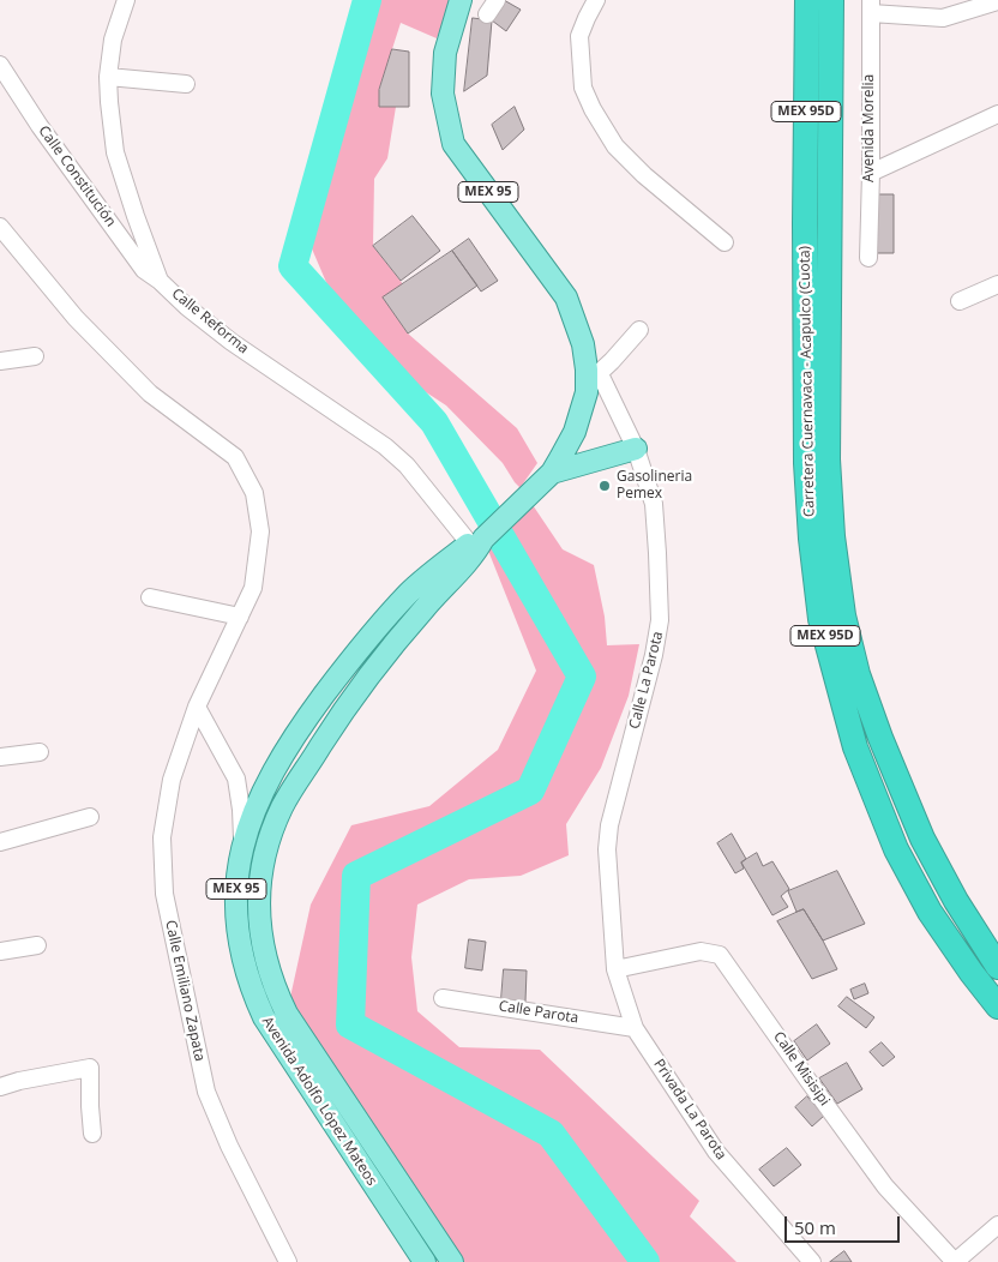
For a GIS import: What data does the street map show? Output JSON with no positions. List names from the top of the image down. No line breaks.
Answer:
{"streets":{"highway":["MEX 95D","Carretera Cuernavaca - Acapulco (Cuota)"],"main road":["MEX 95","Avenida Adolfo López Mateos"],"street":["Avenida Morelia","Calle Constitución","Calle Reforma","Calle La Parota","Calle Emiliano Zapata","Calle Parota","Calle Misisipi","Privada La Parota"]},"crossings":[["Calle Constitución","Calle Reforma"],["MEX 95","Calle Reforma"],["MEX 95","Calle La Parota"],["MEX 95","Avenida Adolfo López Mateos"],["Calle Reforma","Avenida Adolfo López Mateos"],["Calle La Parota","Calle Misisipi"],["Calle La Parota","Privada La Parota"],["Calle Parota","Privada La Parota"],["Calle Misisipi","Privada La Parota"]],"places":["Gasolineria Pemex"],"scale_bar":"50 m"}
